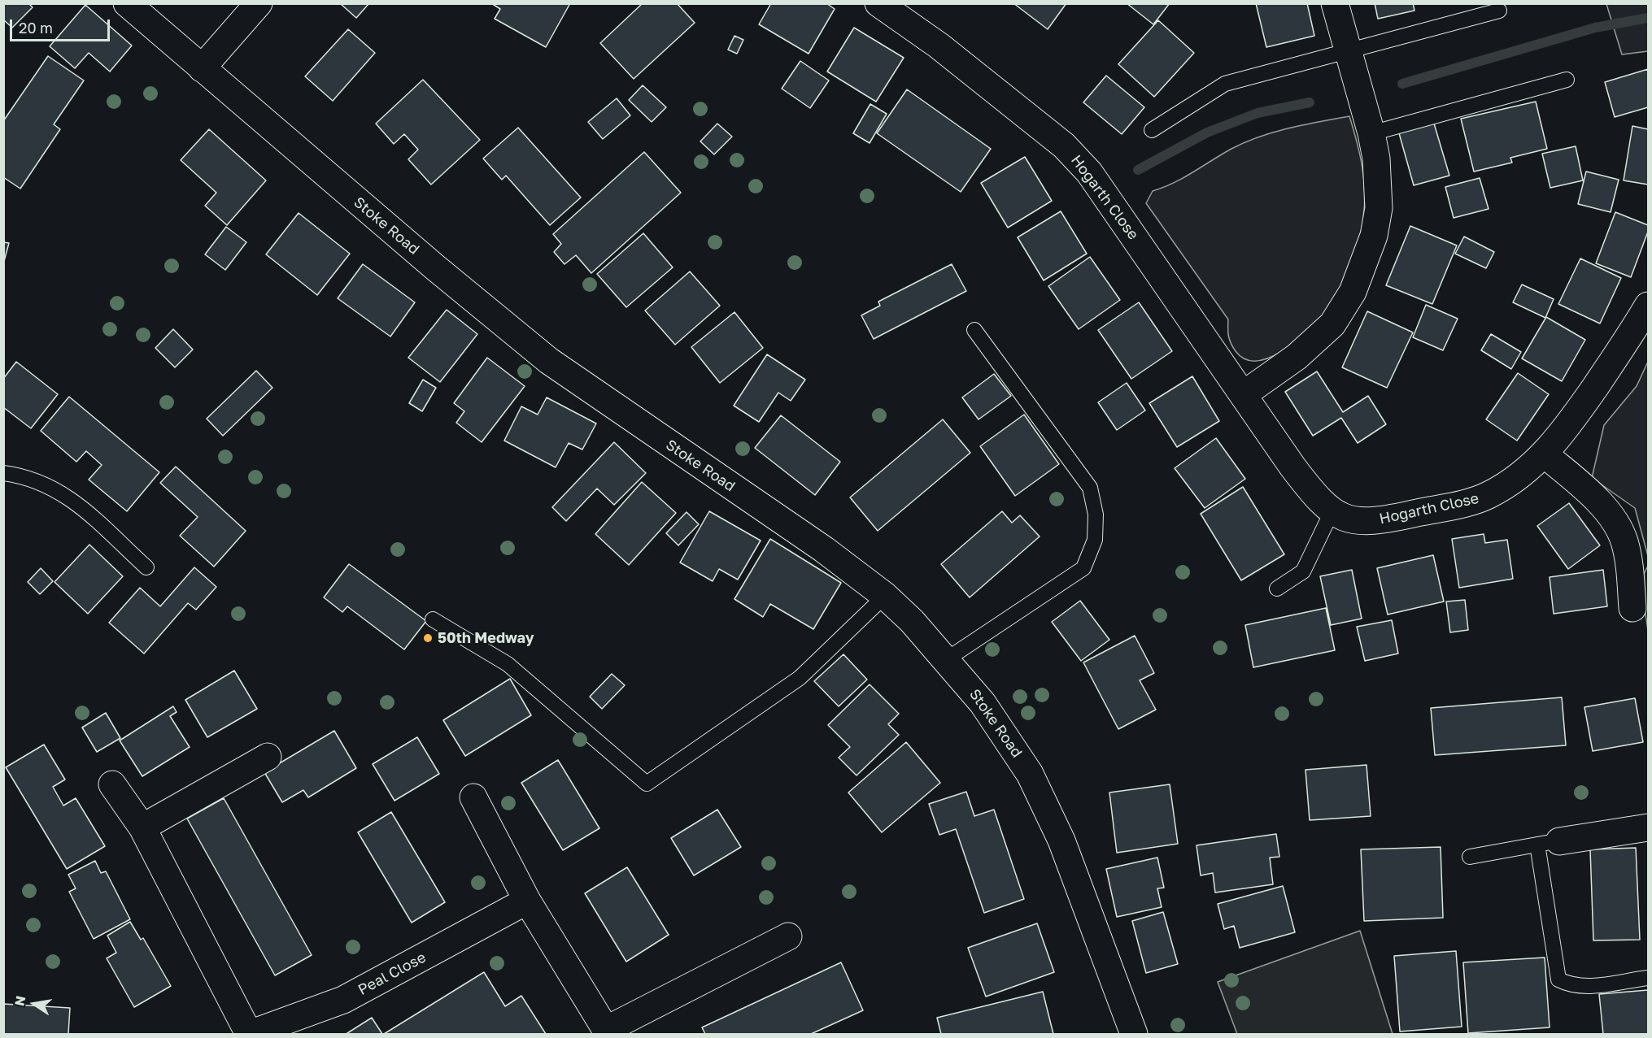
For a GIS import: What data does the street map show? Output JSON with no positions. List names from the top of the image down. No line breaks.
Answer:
{"streets":{"street":["Hogarth Close","Stoke Road","Peal Close"]},"places":["50th Medway"],"scale_bar":"20 m","north":"left"}
